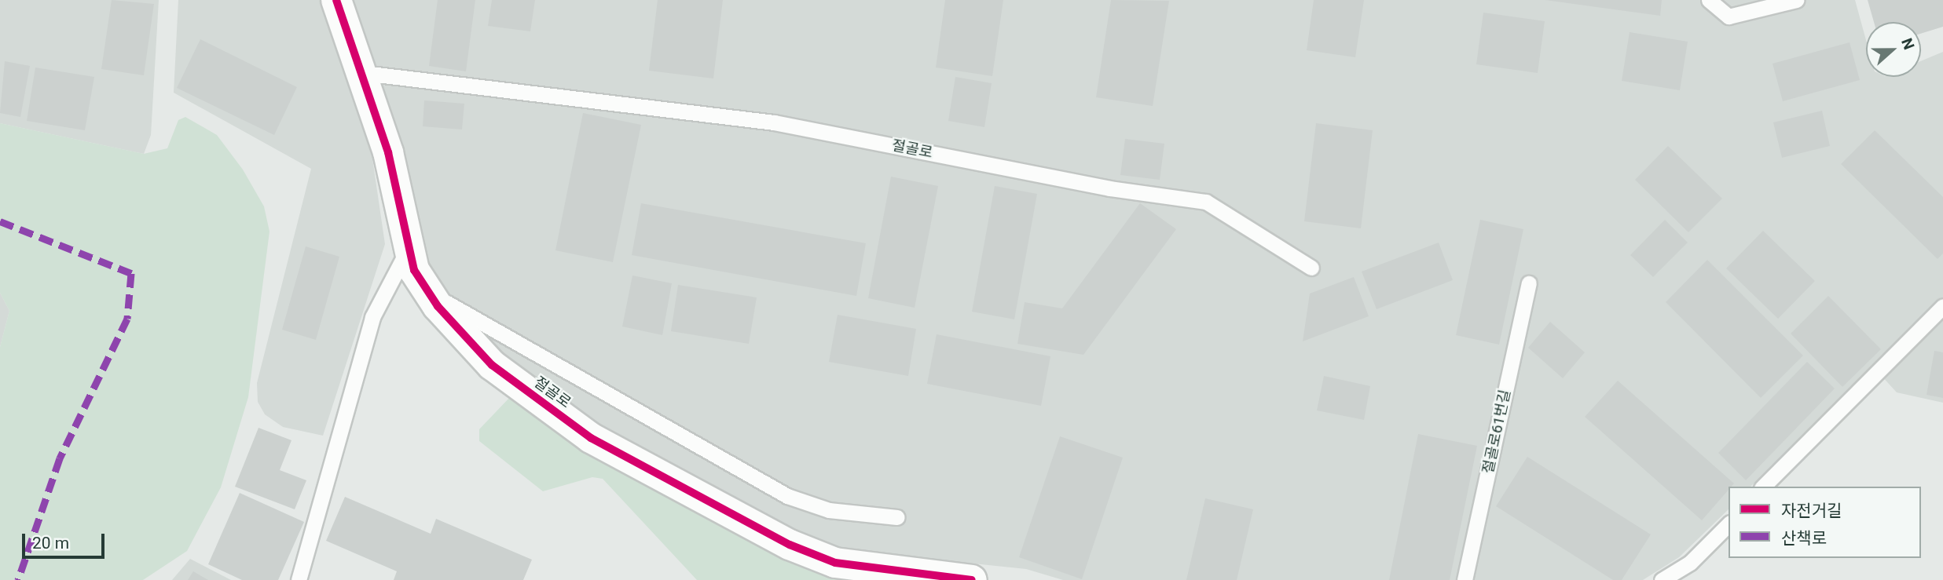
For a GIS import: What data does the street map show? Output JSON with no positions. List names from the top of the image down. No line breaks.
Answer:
{"streets":{"street":["절골로"],"lane":["절골로61번길"]},"legend":["자전거길","산책로"],"scale_bar":"20 m","north":"right"}
